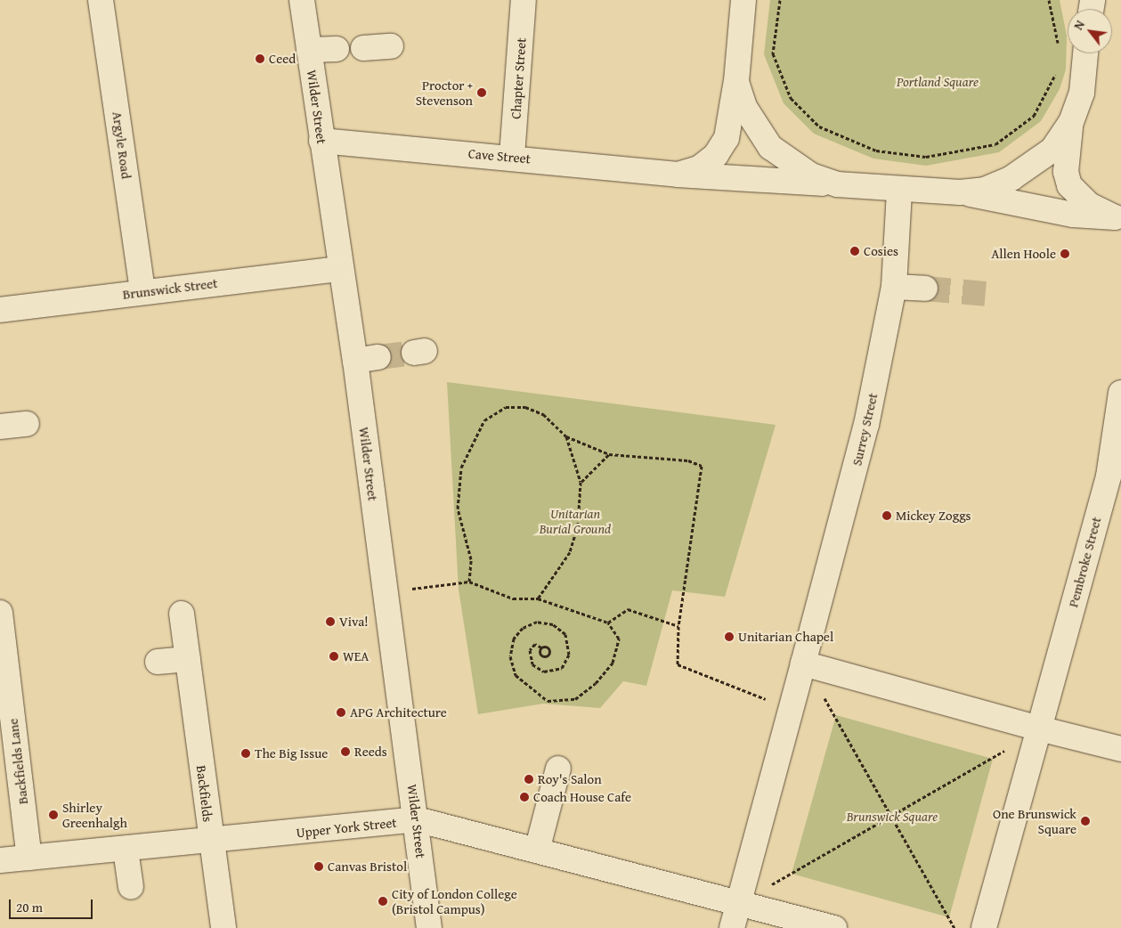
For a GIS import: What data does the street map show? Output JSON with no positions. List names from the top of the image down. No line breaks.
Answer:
{"streets":{"street":["Chapter Street","Wilder Street","Argyle Road","Cave Street","Brunswick Street","Surrey Street","Pembroke Street","Backfields Lane","Backfields","Upper York Street"]},"crossings":[["Chapter Street","Cave Street"],["Wilder Street","Cave Street"],["Wilder Street","Brunswick Street"],["Wilder Street","Upper York Street"],["Argyle Road","Brunswick Street"],["Backfields Lane","Upper York Street"],["Backfields","Upper York Street"]],"parks":["Portland Square","Unitarian Burial Ground","Brunswick Square"],"places":["Ceed","Proctor + Stevenson","Cosies","Allen Hoole","Mickey Zoggs","Viva!","Unitarian Chapel","WEA","APG Architecture","Reeds","The Big Issue","Roy's Salon","Coach House Cafe","Shirley Greenhalgh","One Brunswick Square","Canvas Bristol","City of London College (Bristol Campus)"],"scale_bar":"20 m","north":"top left"}
